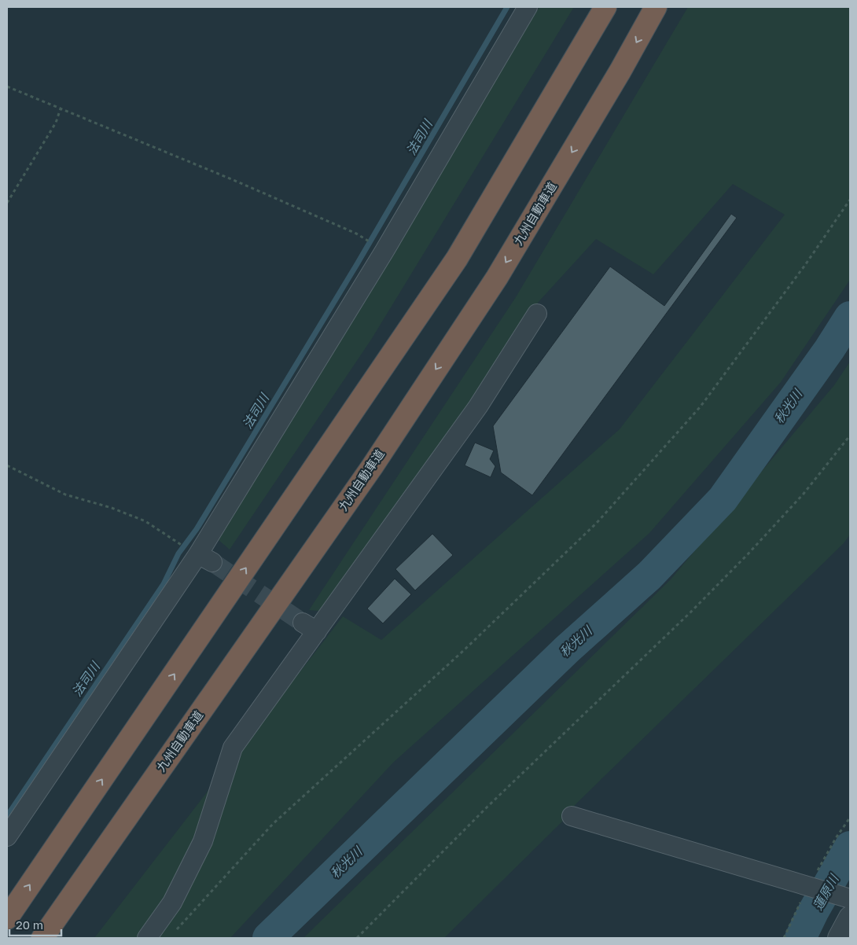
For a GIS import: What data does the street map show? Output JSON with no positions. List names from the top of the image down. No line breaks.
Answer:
{"streets":{"highway":["九州自動車道"]},"water":["法司川","秋光川","蓮原川"],"scale_bar":"20 m"}
